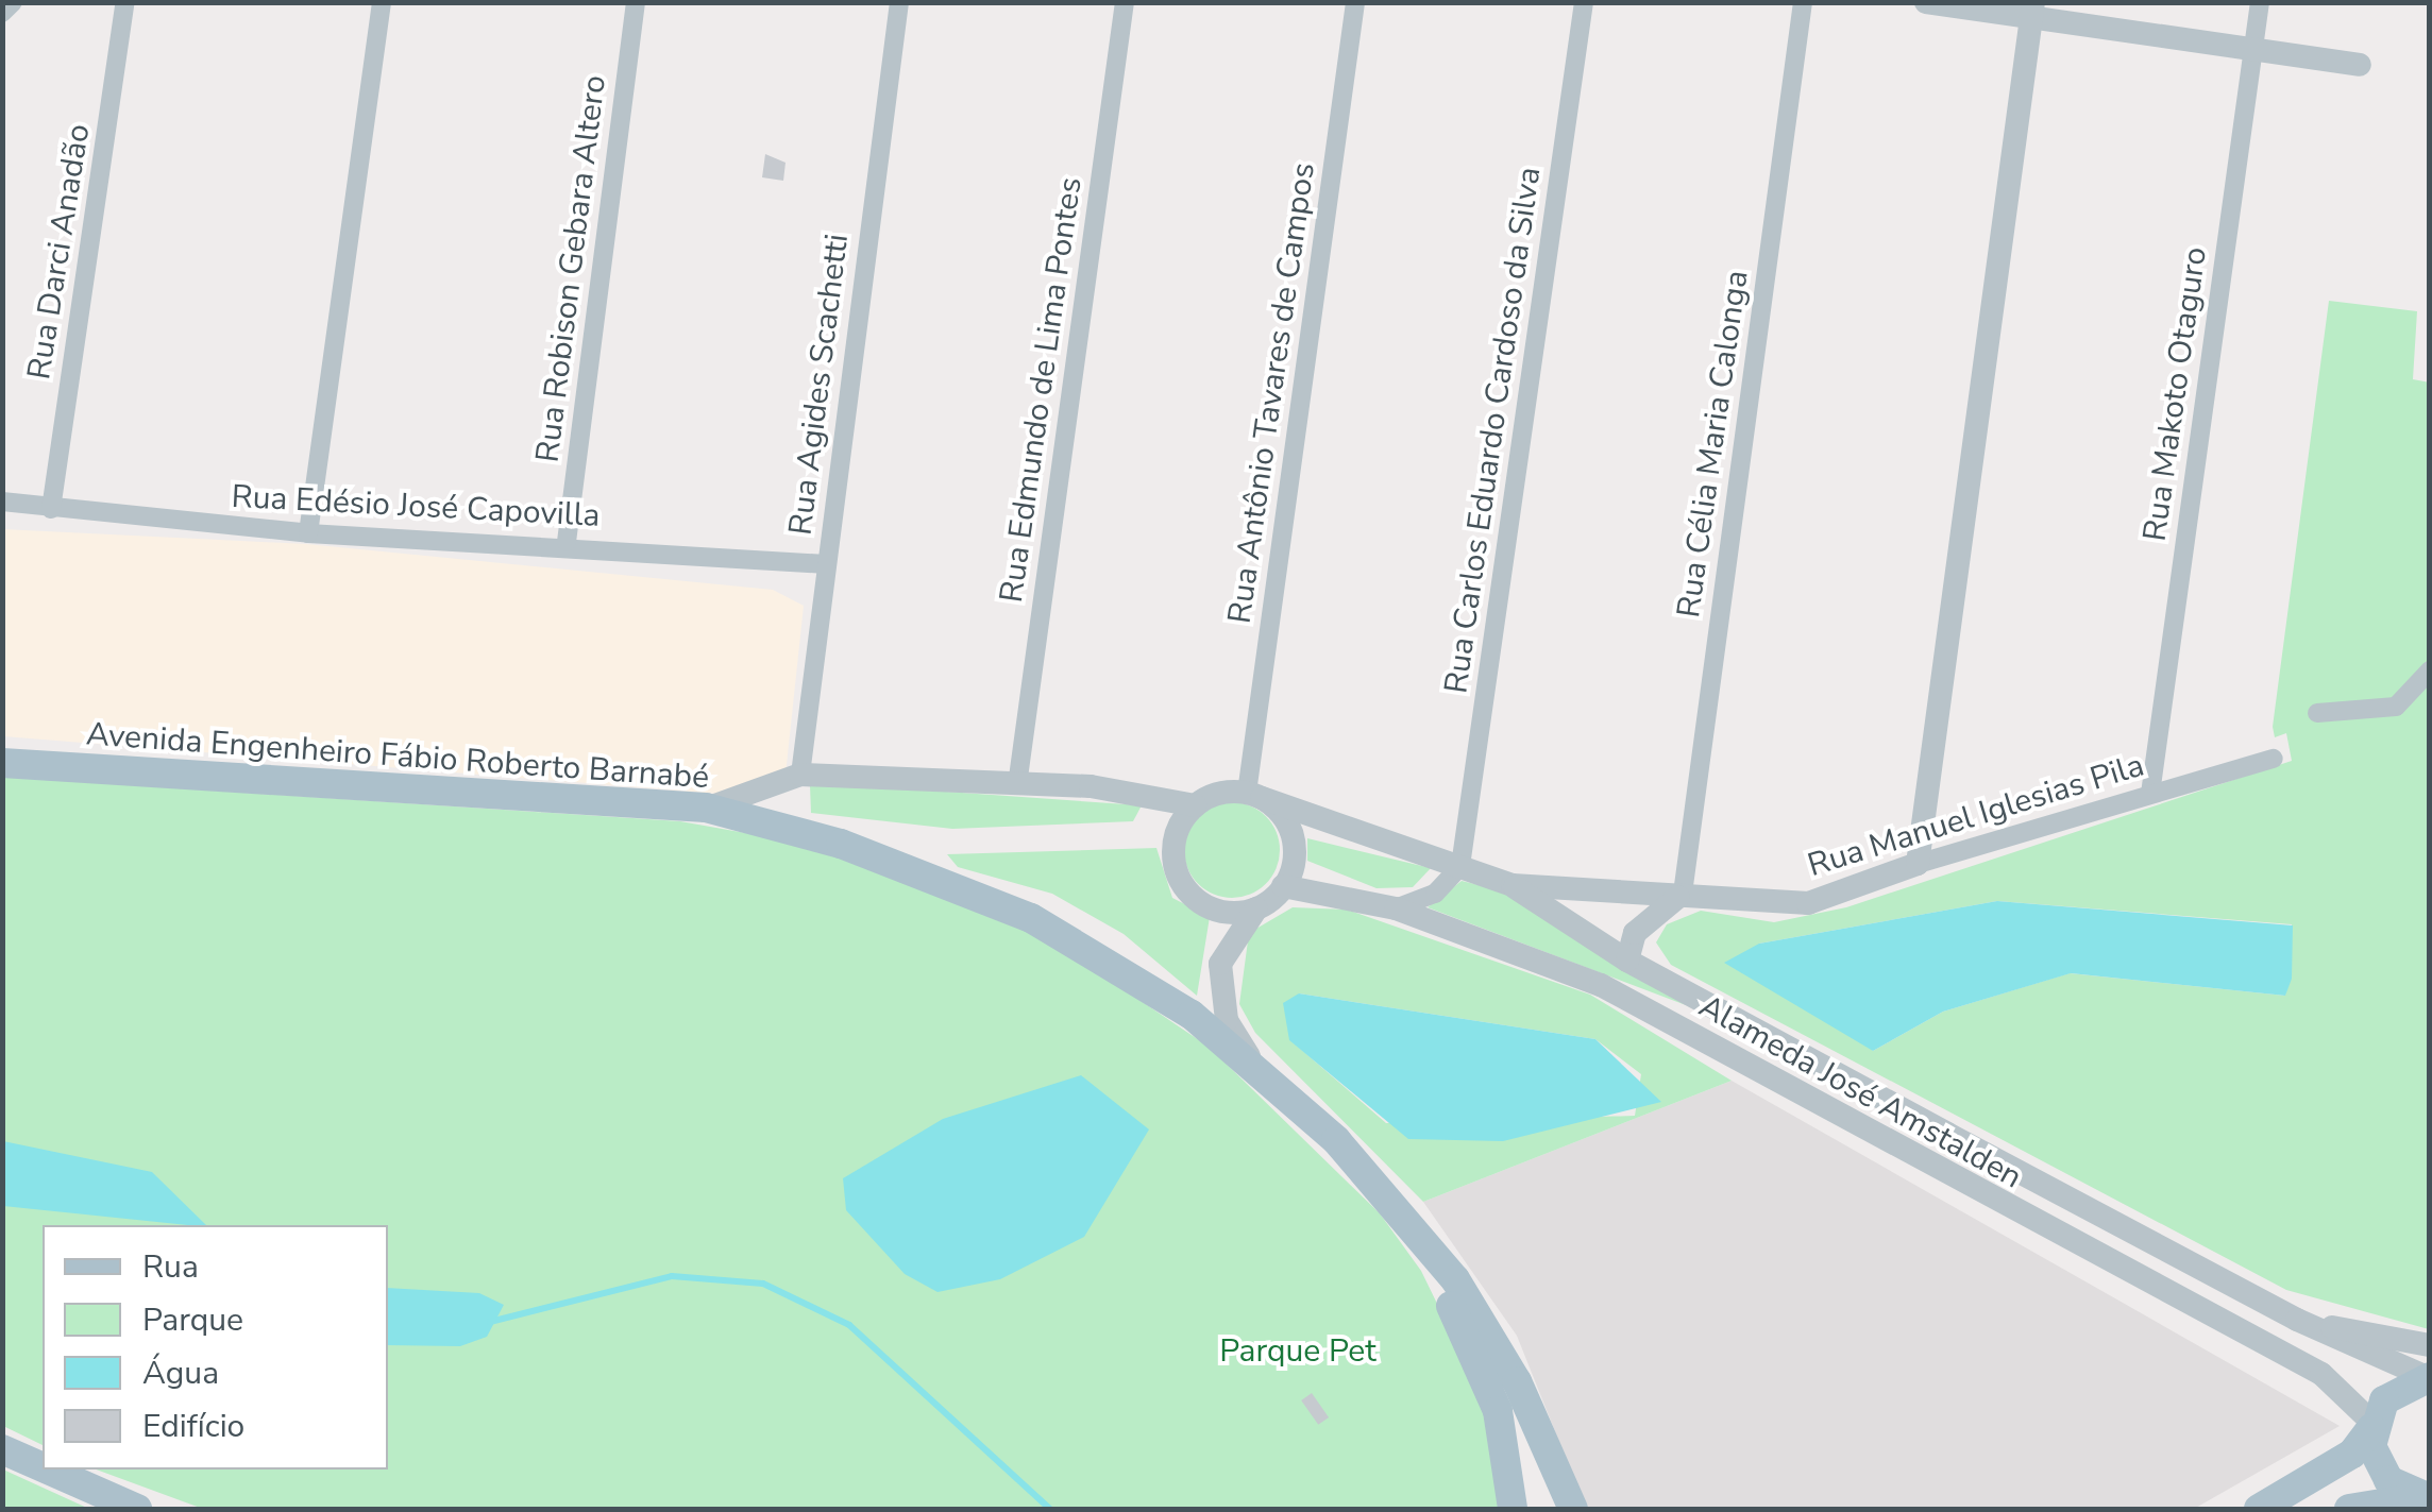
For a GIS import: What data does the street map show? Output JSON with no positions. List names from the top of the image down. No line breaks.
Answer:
{"streets":{"main road":["Avenida Engenheiro Fábio Roberto Barnabé"],"street":["Rua Darci Anadão","Rua Robison Gebara Altero","Rua Agides Scachetti","Rua Edmundo de Lima Pontes","Rua Antônio Tavares de Campos","Rua Makoto Otaguro","Rua Carlos Eduardo Cardoso da Silva","Rua Célia Maria Calonga","Rua Edésio José Capovilla","Rua Manuel Iglesias Pila","Alameda José Amstalden"]},"crossings":[["Rua Darci Anadão","Rua Edésio José Capovilla"],["Rua Robison Gebara Altero","Rua Edésio José Capovilla"],["Rua Agides Scachetti","Rua Edésio José Capovilla"],["Rua Antônio Tavares de Campos","Rua Manuel Iglesias Pila"],["Rua Antônio Tavares de Campos","Alameda José Amstalden"],["Rua Makoto Otaguro","Rua Manuel Iglesias Pila"],["Rua Carlos Eduardo Cardoso da Silva","Rua Manuel Iglesias Pila"],["Rua Célia Maria Calonga","Rua Manuel Iglesias Pila"],["Rua Manuel Iglesias Pila","Alameda José Amstalden"]],"parks":["Parque Pet"],"legend":["Rua","Parque","Água","Edifício"]}
